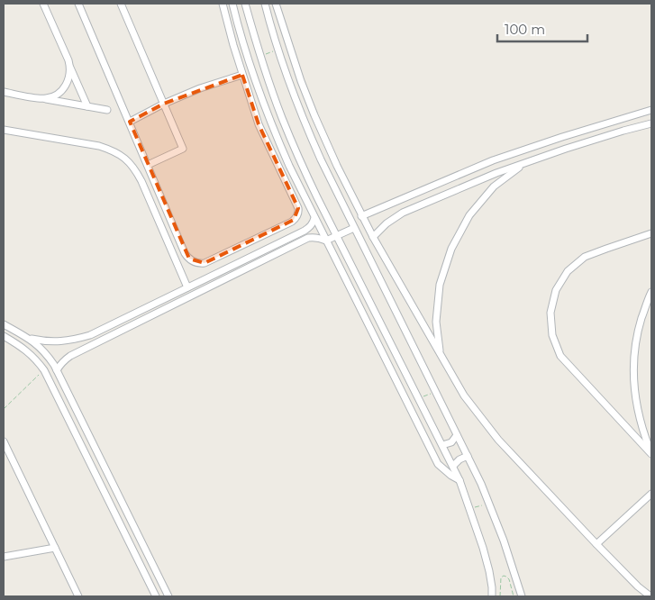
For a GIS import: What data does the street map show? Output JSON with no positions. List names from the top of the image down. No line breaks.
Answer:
{"scale_bar":"100 m"}
